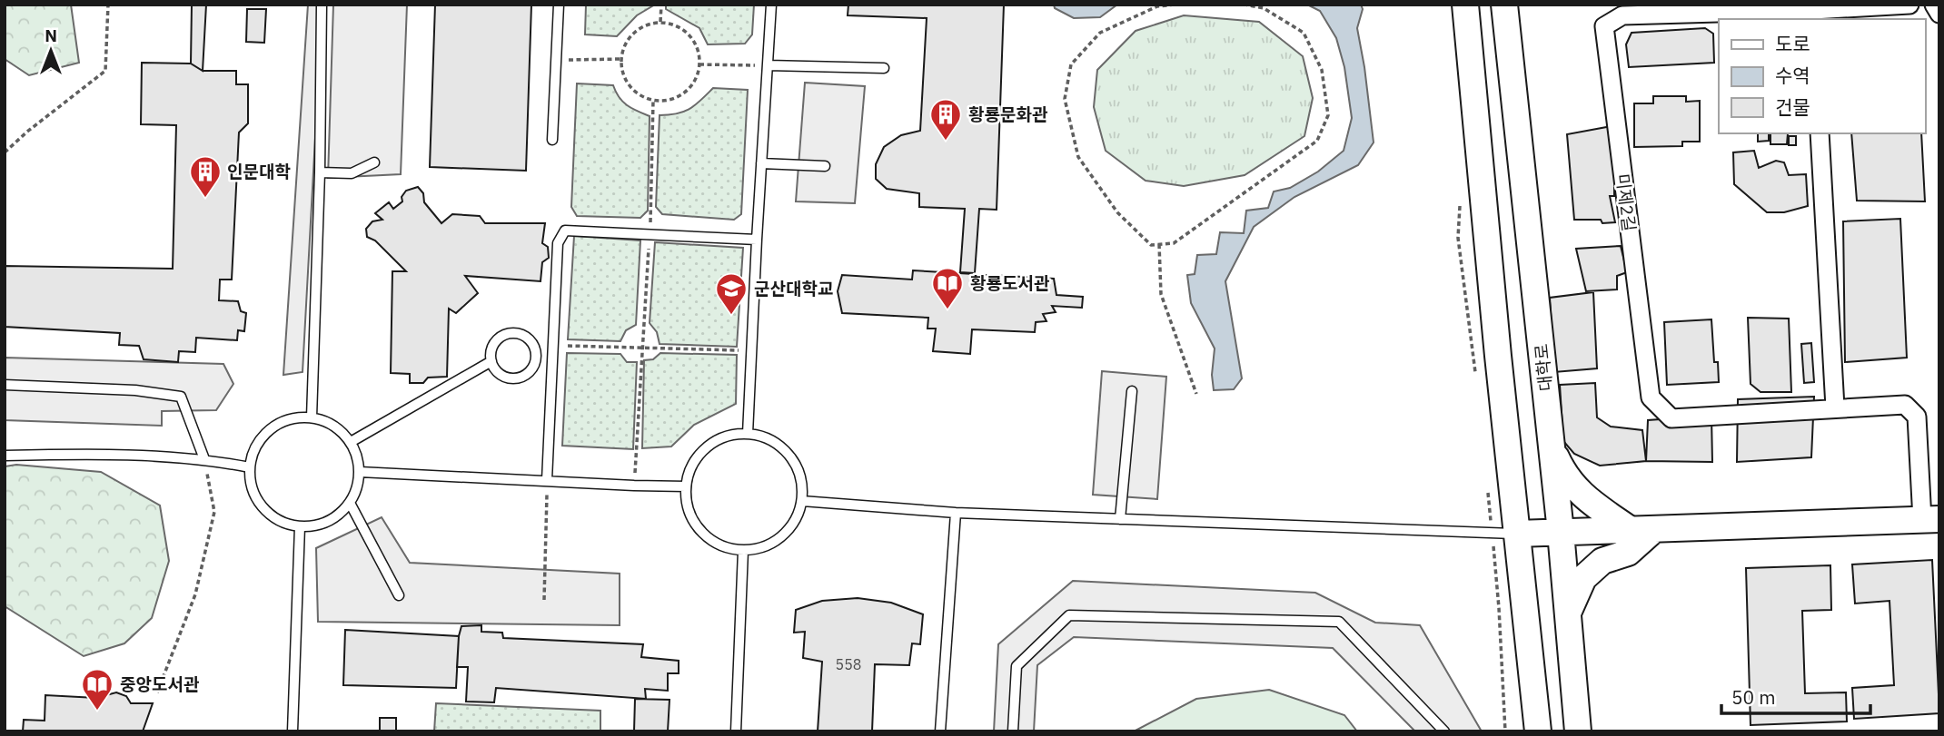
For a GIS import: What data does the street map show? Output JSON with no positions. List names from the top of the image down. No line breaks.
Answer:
{"streets":{"street":["미제2길","대학로"]},"places":{"building":["황룡문화관","인문대학"],"library":["황룡도서관","중앙도서관"],"school or university":["군산대학교"]},"house_numbers":["558"],"legend":["도로","수역","건물"],"scale_bar":"50 m","north":"top"}
